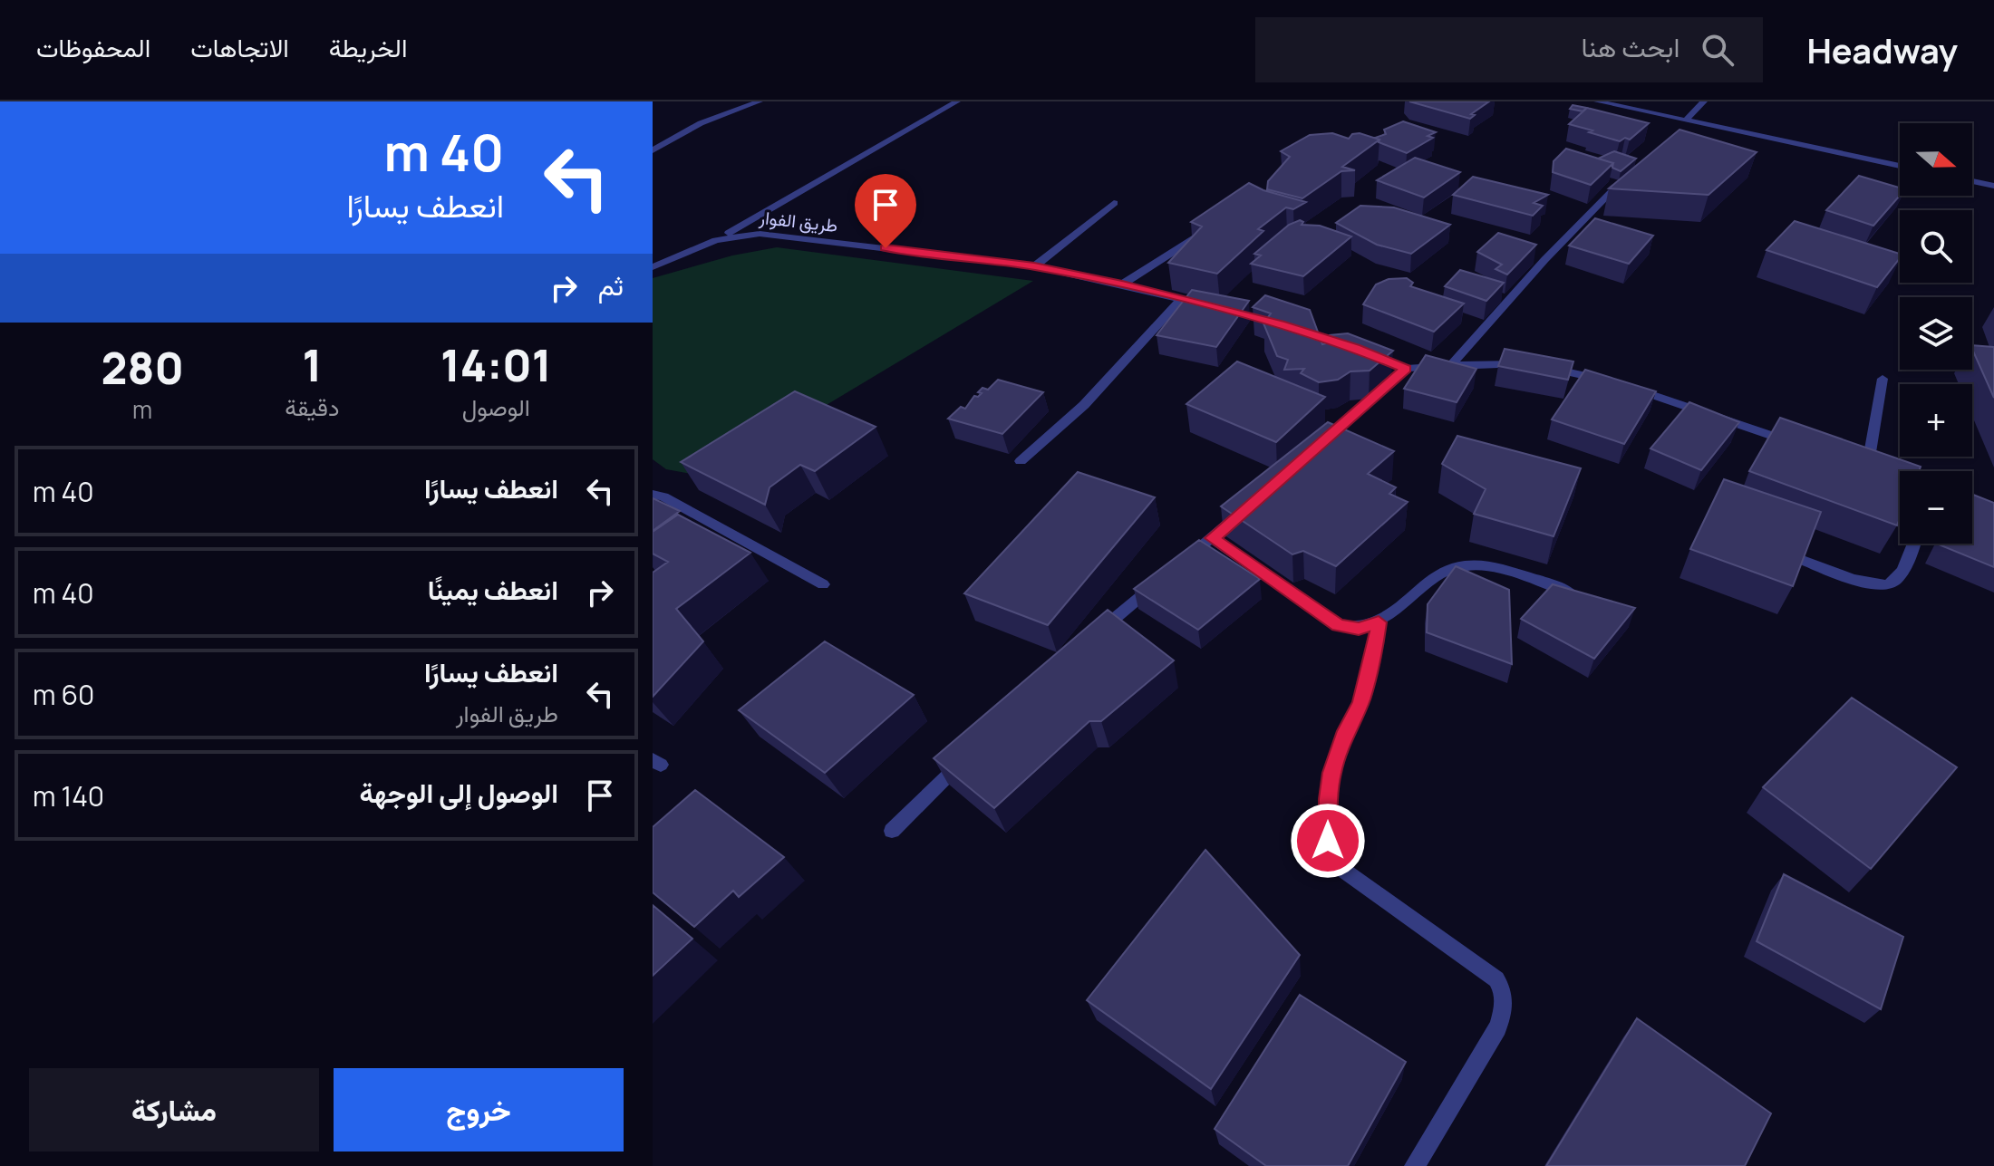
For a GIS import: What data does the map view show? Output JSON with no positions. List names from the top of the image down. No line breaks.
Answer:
{"streets":{"street":["طريق الفوار"]},"north":"right","page":{"header":"Headway","search":"ابحث هنا","nav":["الخريطة","الاتجاهات","المحفوظات"],"turn":["40 m","انعطف يسارًا"],"map_buttons":["+","−"],"then":"ثم","eta":["14:01","الوصول","1","دقيقة","280","m"],"list":[{"name":"انعطف يسارًا","value":"40 m"},{"name":"انعطف يمينًا","value":"40 m"},{"name":"انعطف يسارًا","note":"طريق الفوار","value":"60 m"},{"name":"الوصول إلى الوجهة","value":"140 m"}],"buttons":["خروج","مشاركة"]}}
